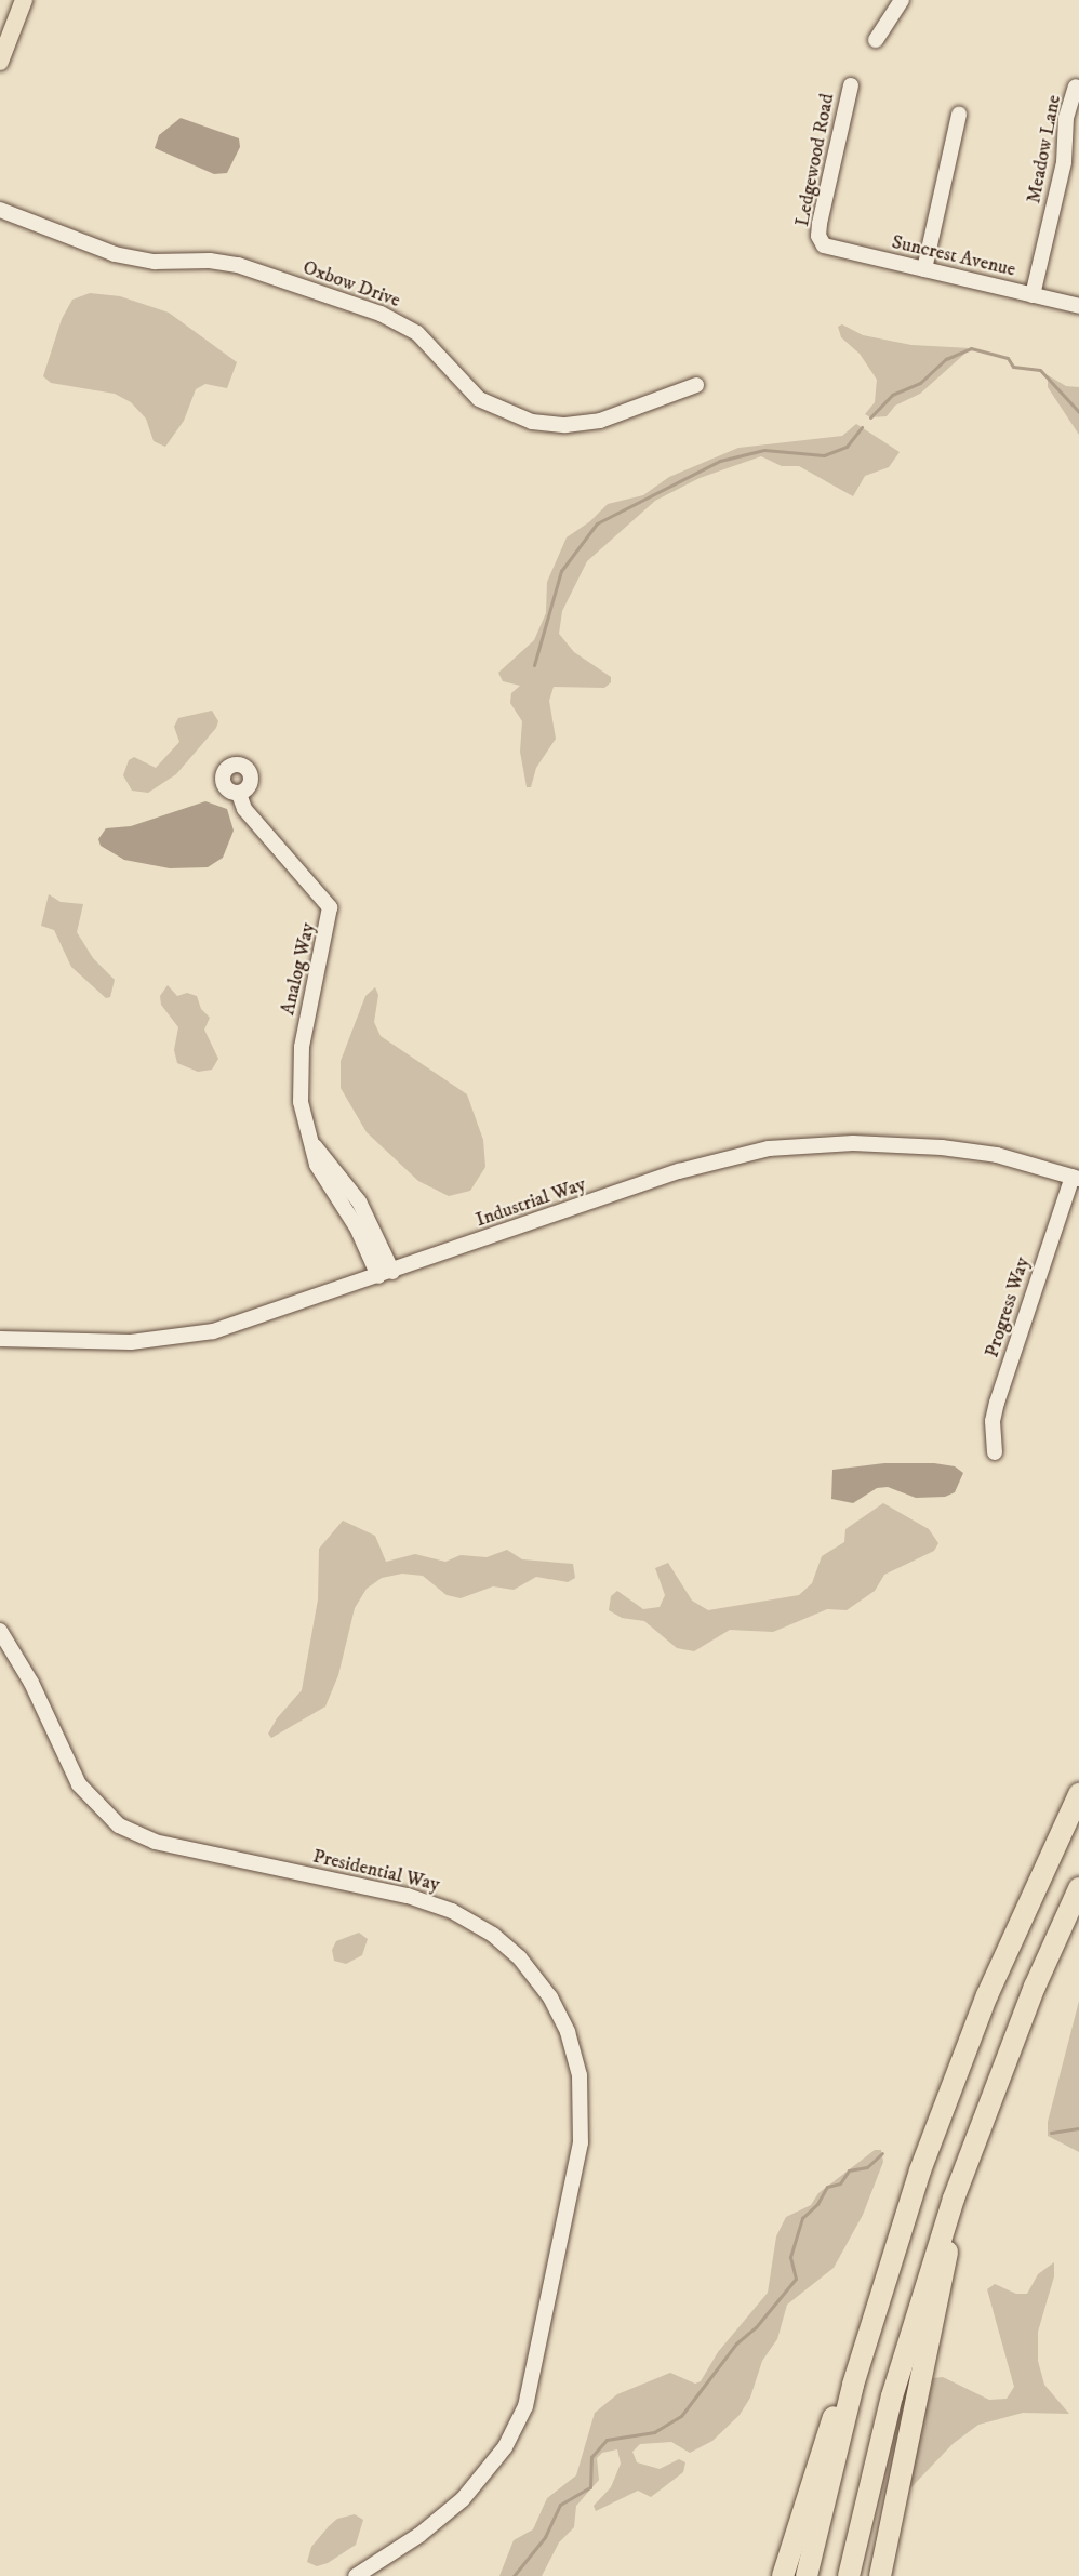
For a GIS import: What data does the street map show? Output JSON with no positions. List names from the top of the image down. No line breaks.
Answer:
{"streets":{"street":["Meadow Lane","Ledgewood Road","Suncrest Avenue","Oxbow Drive","Analog Way","Industrial Way","Progress Way","Presidential Way"]},"crossings":[["Meadow Lane","Suncrest Avenue"],["Ledgewood Road","Suncrest Avenue"],["Analog Way","Industrial Way"],["Industrial Way","Progress Way"]]}
